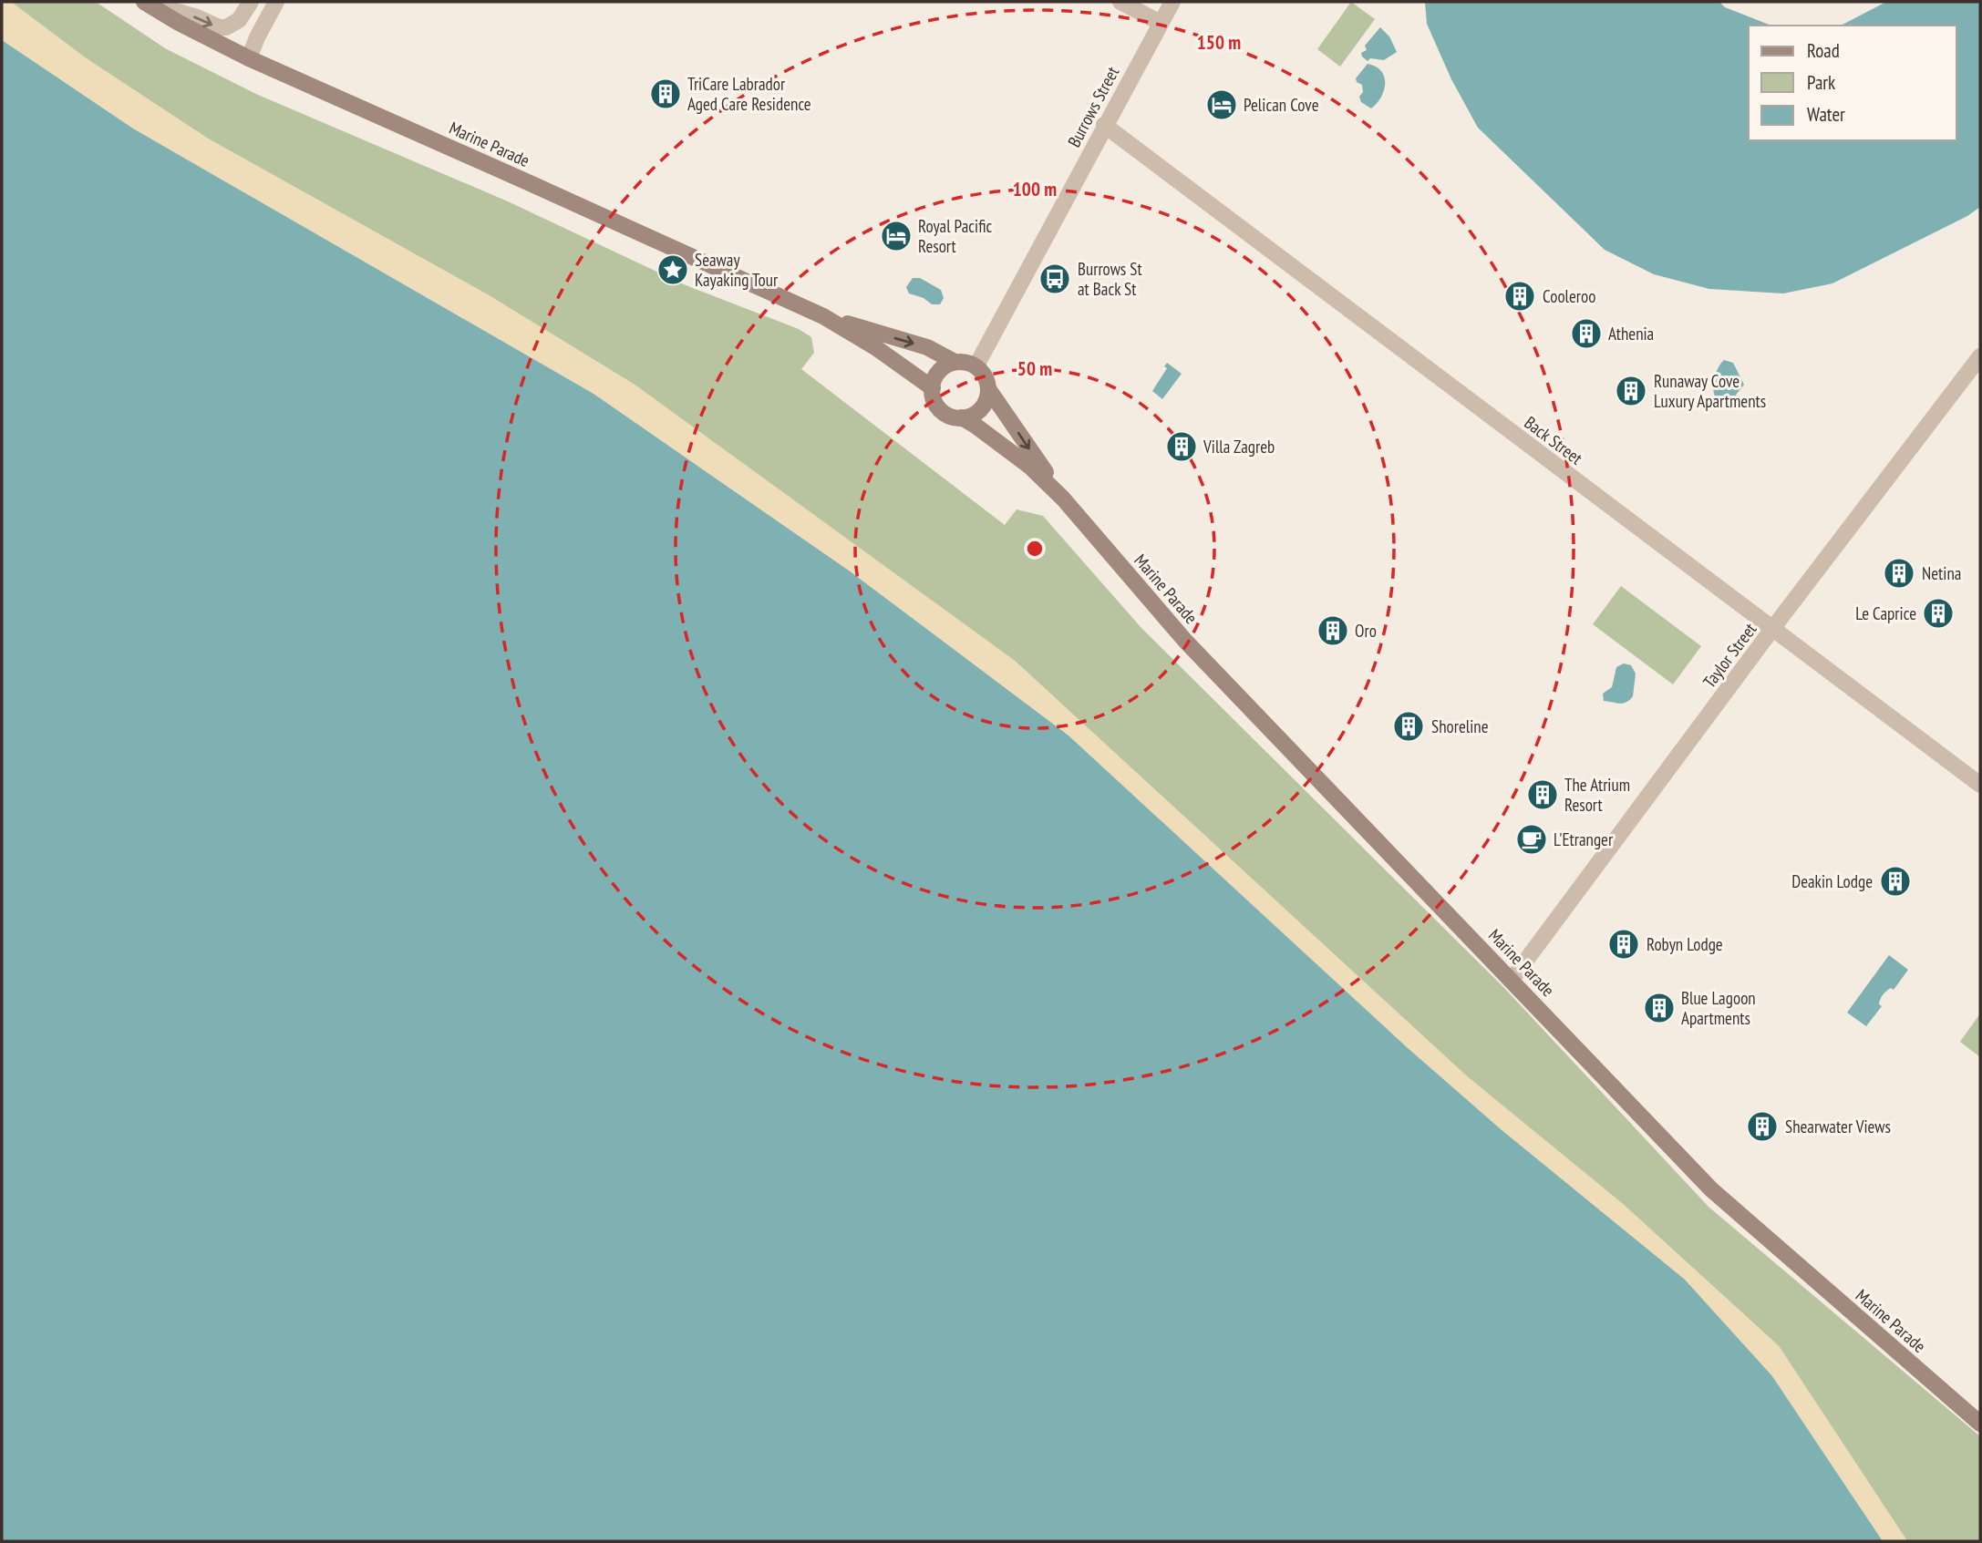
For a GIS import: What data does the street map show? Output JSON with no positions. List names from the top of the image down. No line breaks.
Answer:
{"streets":{"main road":["Marine Parade"],"street":["Burrows Street","Back Street","Taylor Street"]},"crossings":[["Burrows Street","Marine Parade"],["Burrows Street","Back Street"],["Marine Parade","Taylor Street"],["Back Street","Taylor Street"]],"places":{"building":["TriCare Labrador Aged Care Residence","Cooleroo","Athenia","Runaway Cove Luxury Apartments","Villa Zagreb","Netina","Le Caprice","Oro","Shoreline","The Atrium Resort","Deakin Lodge","Robyn Lodge","Blue Lagoon Apartments","Shearwater Views"],"hotel":["Pelican Cove","Royal Pacific Resort"],"place":["Seaway Kayaking Tour"],"bus stop":["Burrows St at Back St"],"cafe":["L'Etranger"]},"legend":["Road","Park","Water"],"rings":["150 m","100 m","50 m"]}
